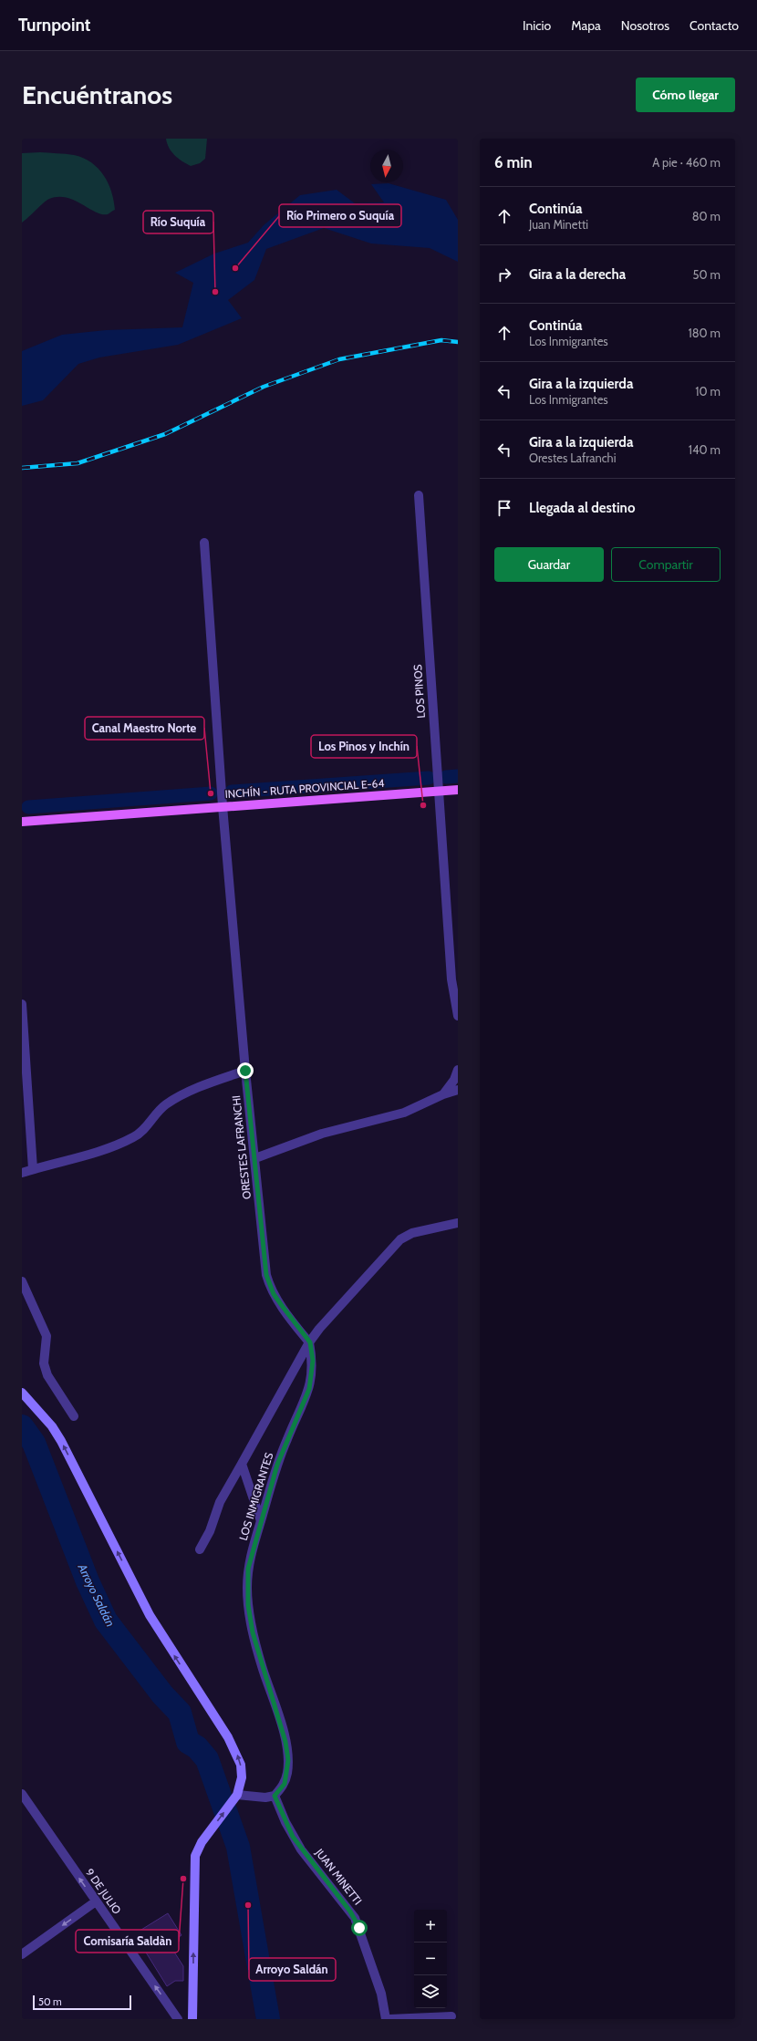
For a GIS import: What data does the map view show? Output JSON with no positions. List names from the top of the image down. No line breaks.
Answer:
{"streets":{"main road":["INCHÍN - RUTA PROVINCIAL E-64"],"street":["LOS PINOS","ORESTES LAFRANCHI","LOS INMIGRANTES","JUAN MINETTI","9 DE JULIO"]},"crossings":[["LOS PINOS","INCHÍN - RUTA PROVINCIAL E-64"],["INCHÍN - RUTA PROVINCIAL E-64","ORESTES LAFRANCHI"],["ORESTES LAFRANCHI","LOS INMIGRANTES"],["LOS INMIGRANTES","JUAN MINETTI"]],"one_way":["9 DE JULIO"],"water":["Arroyo Saldán"],"places":["Río Primero o Suquía","Río Suquía","Canal Maestro Norte","Los Pinos y Inchín","Comisaría Saldàn","Arroyo Saldán"],"scale_bar":"50 m","north":"bottom","page":{"header":"Turnpoint","nav":["Inicio","Mapa","Nosotros","Contacto"],"buttons":["Cómo llegar",["Guardar","Compartir"]],"title":"Encuéntranos","heading":["6 min","A pie · 460 m"],"list":[["Continúa","Juan Minetti","80 m"],["Gira a la derecha","50 m"],["Continúa","Los Inmigrantes","180 m"],["Gira a la izquierda","Los Inmigrantes","10 m"],["Gira a la izquierda","Orestes Lafranchi","140 m"],"Llegada al destino"],"map_buttons":["+","−"],"scale":"50 m"}}
